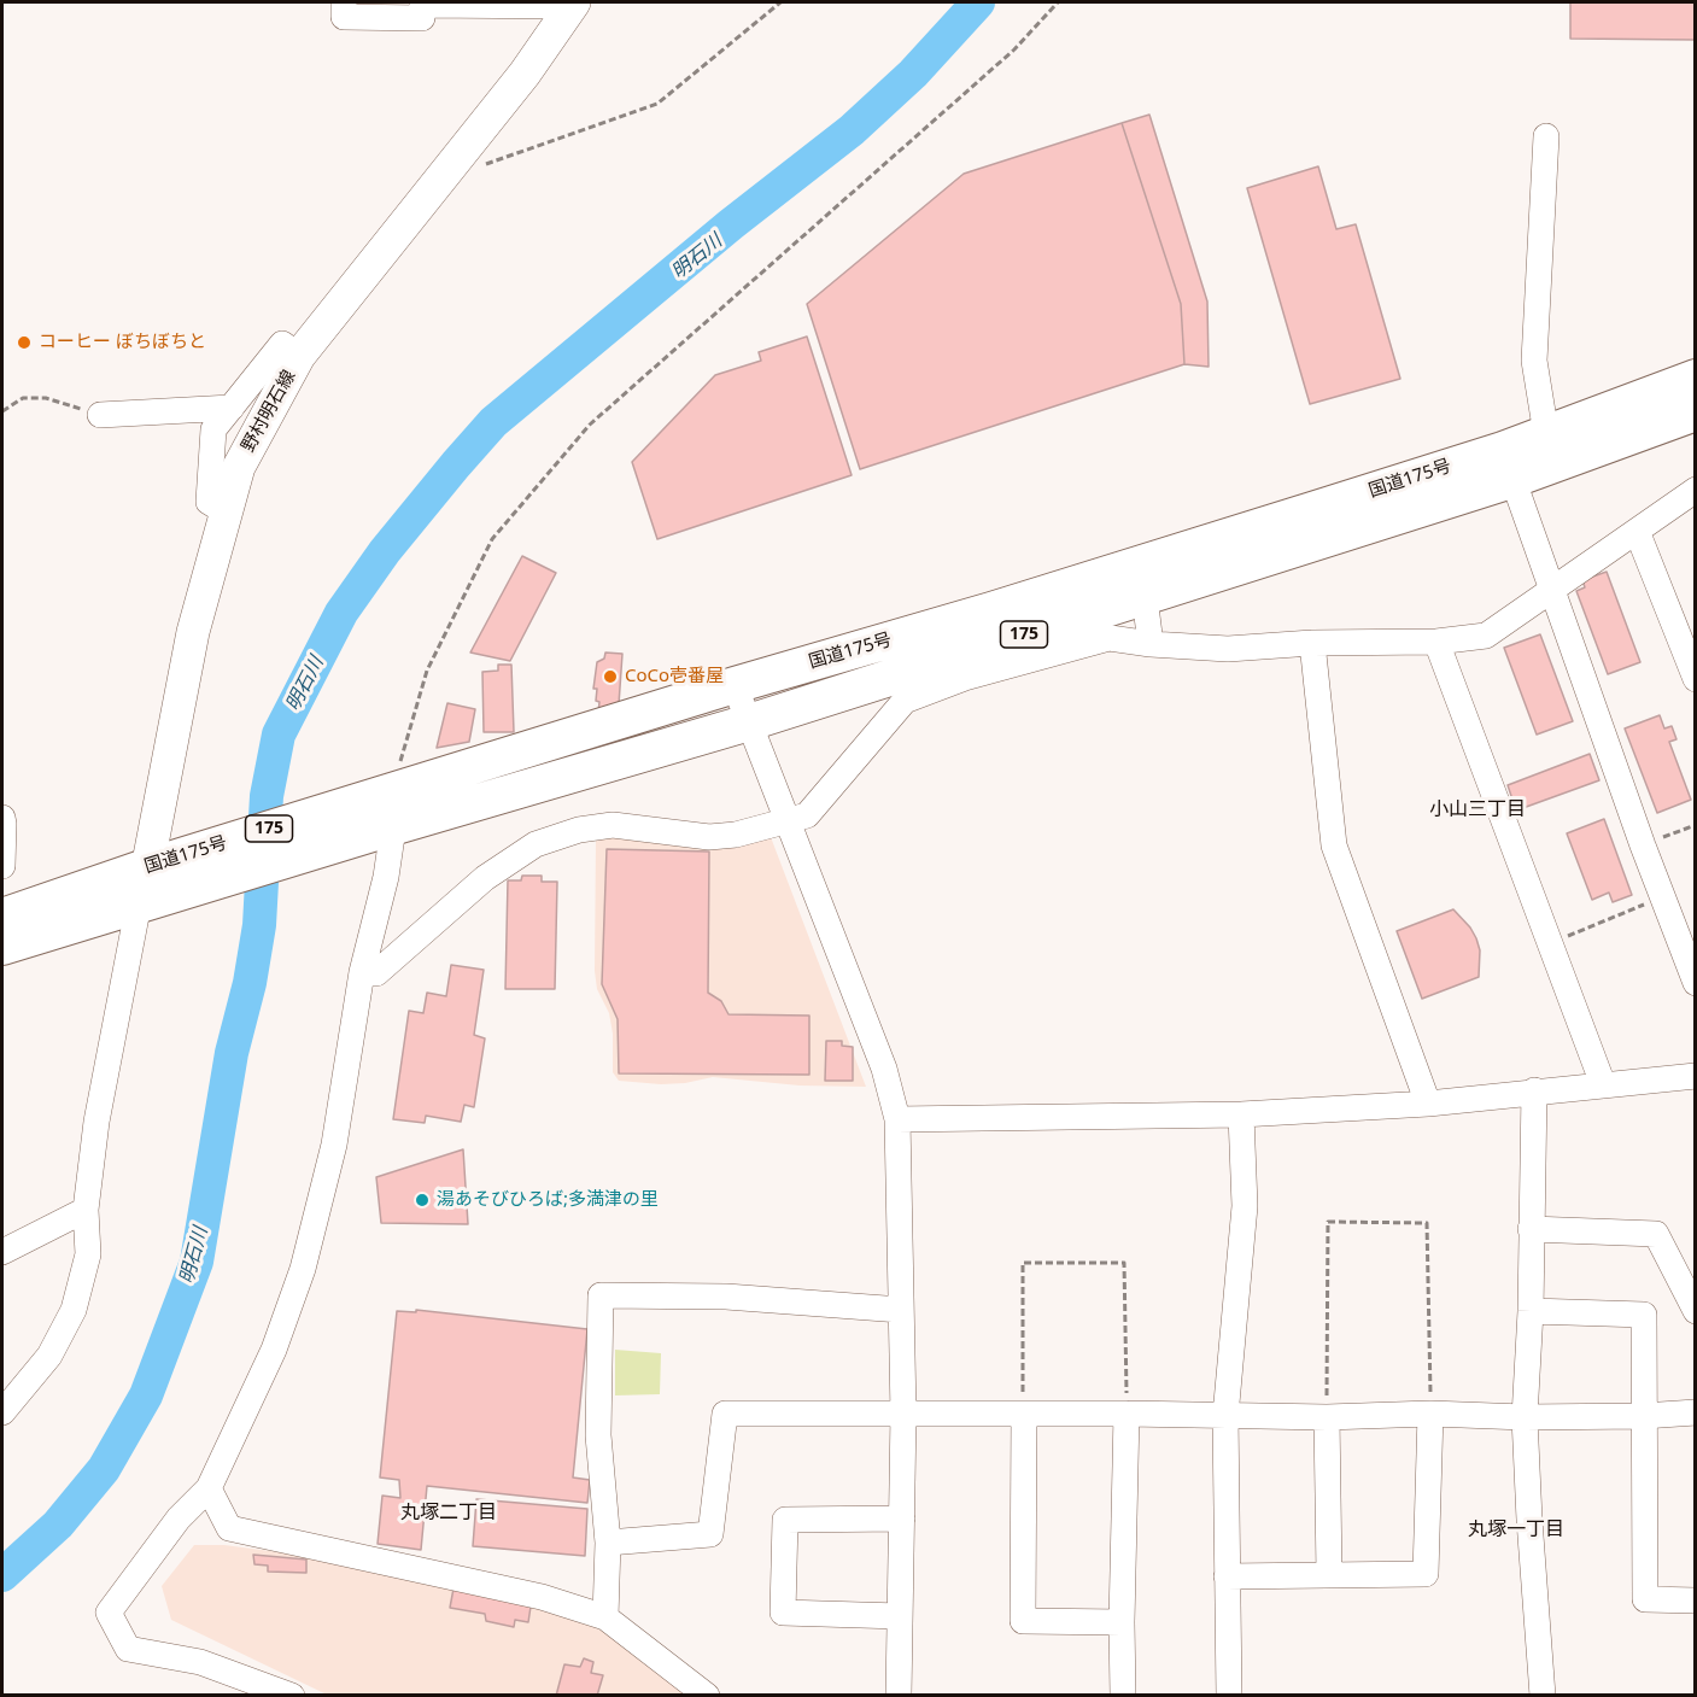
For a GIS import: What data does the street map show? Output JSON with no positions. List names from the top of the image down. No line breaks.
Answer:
{"streets":{"highway":["国道175号","175"],"main road":["野村明石線"]},"crossings":[["野村明石線","国道175号"]],"districts":["小山三丁目","丸塚二丁目","丸塚一丁目"],"water":["明石川"],"places":["コーヒー ぼちぼちと","CoCo壱番屋","湯あそびひろば;多満津の里"]}
